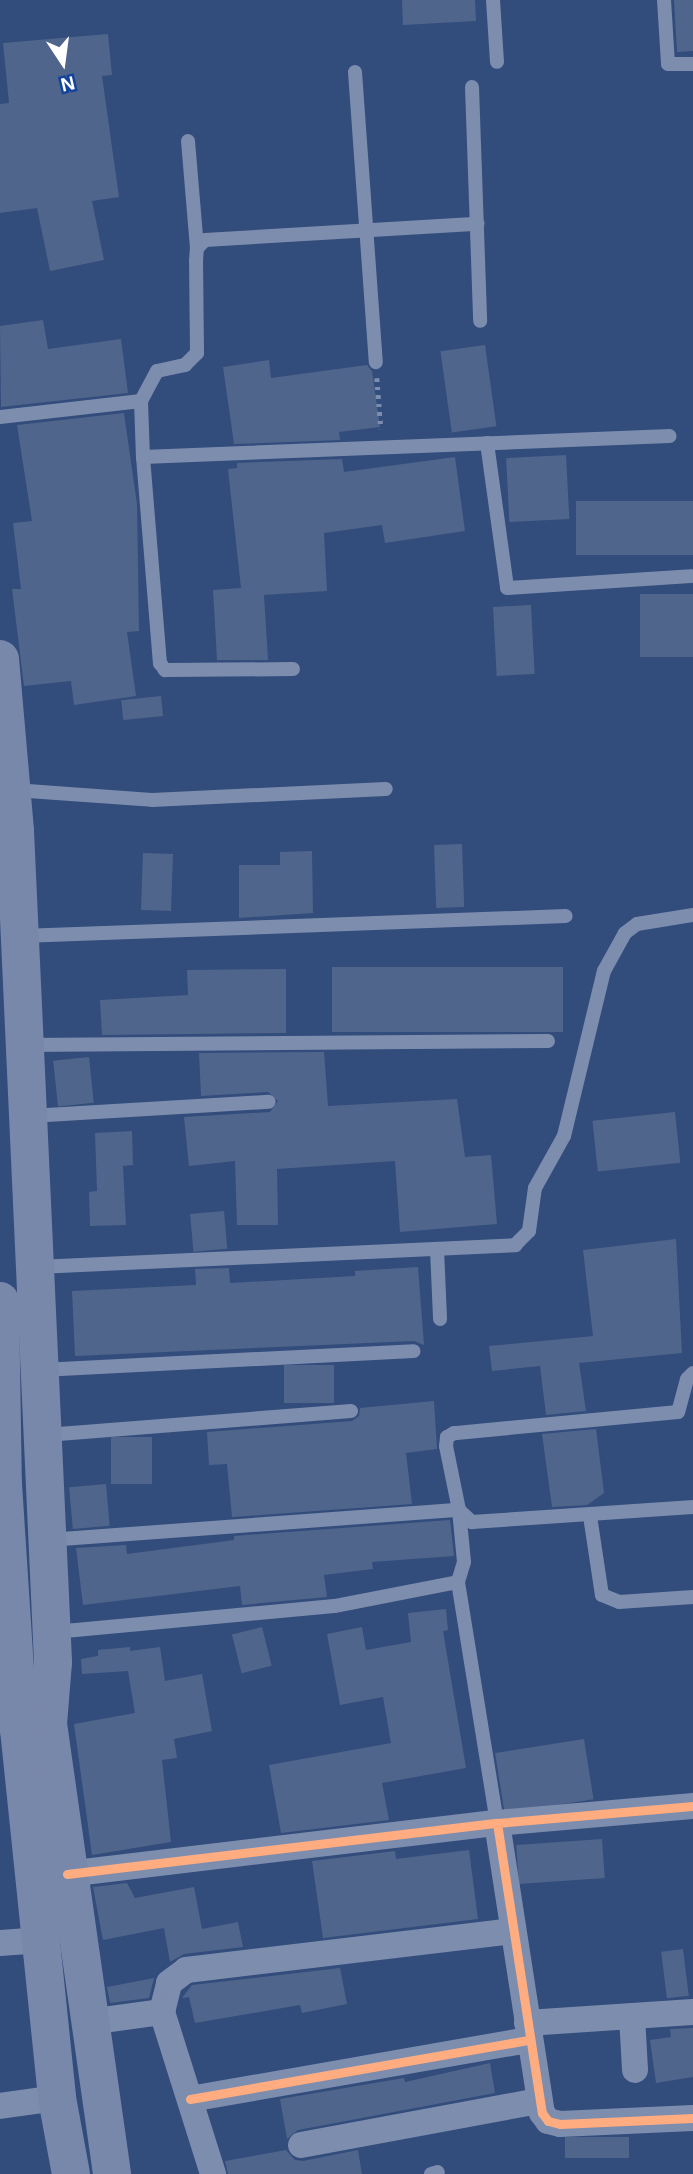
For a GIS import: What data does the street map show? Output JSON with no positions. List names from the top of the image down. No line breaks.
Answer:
{"north":"bottom"}
